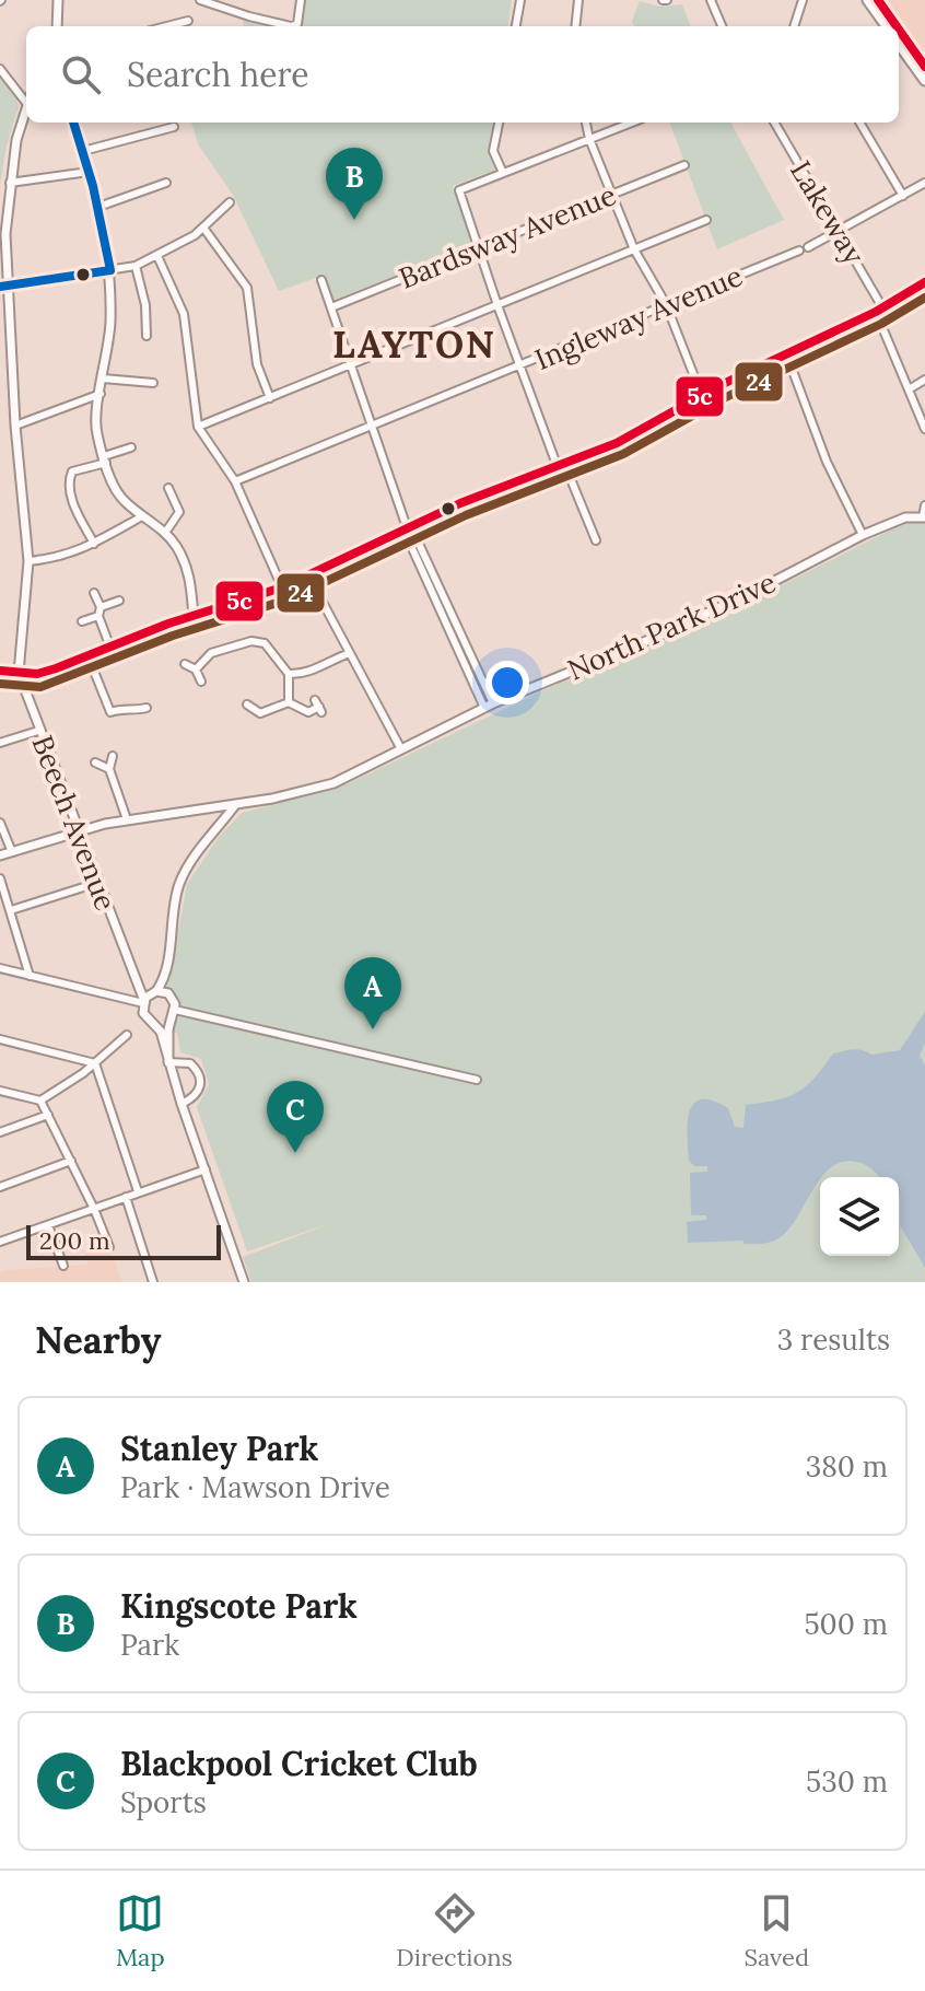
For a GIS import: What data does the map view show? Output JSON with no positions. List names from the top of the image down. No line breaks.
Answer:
{"streets":{"street":["Lakeway","Bardsway Avenue","Ingleway Avenue","North Park Drive","Beech Avenue"]},"crossings":[["Lakeway","Ingleway Avenue"],["North Park Drive","Beech Avenue"]],"districts":["LAYTON"],"lines":["transit line 5c","transit line 24"],"scale_bar":"200 m","page":{"search":"Search here","pins":["B","A","C"],"scale":"200 m","heading":["Nearby","3 results"],"list":[{"mark":"A","name":"Stanley Park","note":"Park · Mawson Drive","value":"380 m"},{"mark":"B","name":"Kingscote Park","note":"Park","value":"500 m"},{"mark":"C","name":"Blackpool Cricket Club","note":"Sports","value":"530 m"}],"nav":["Map","Directions","Saved"]}}
